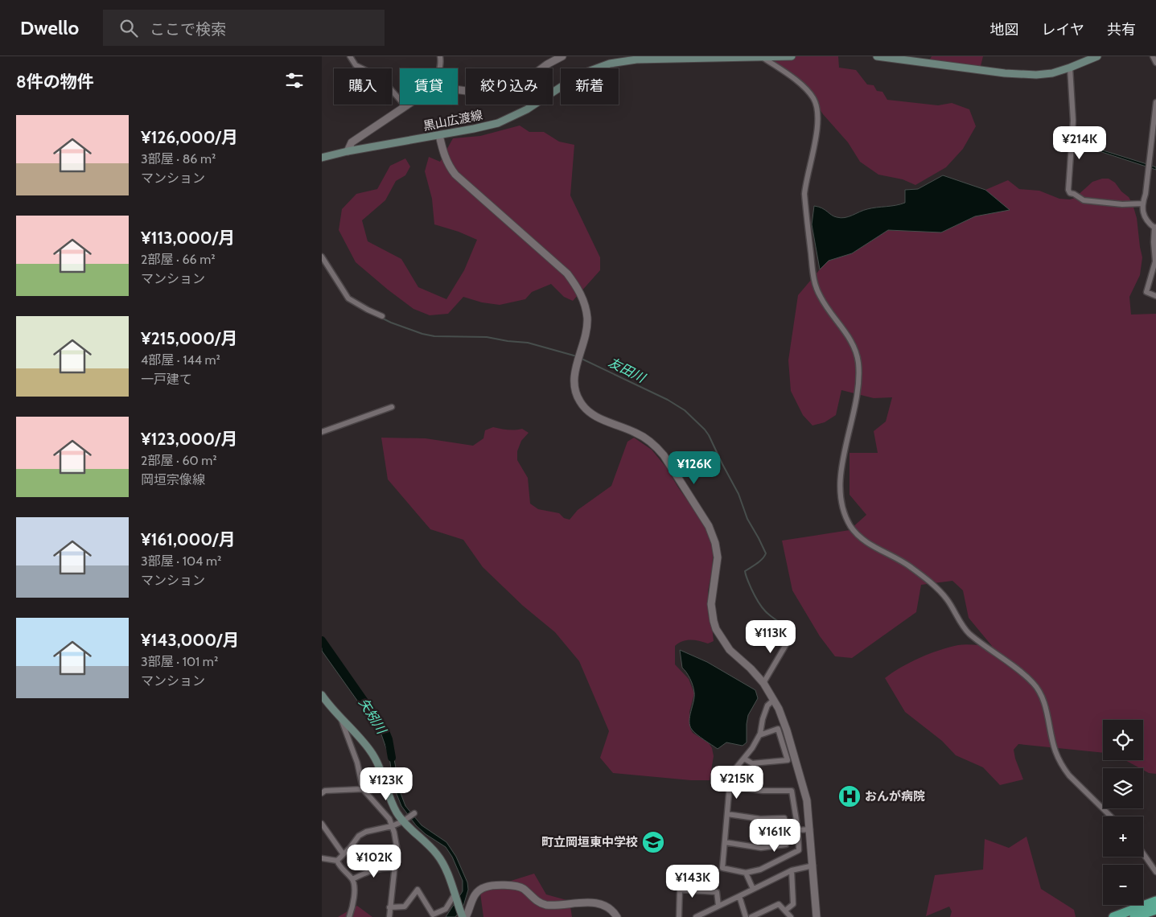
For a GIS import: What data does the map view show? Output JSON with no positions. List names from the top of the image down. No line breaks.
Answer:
{"streets":{"main road":["黒山広渡線"]},"water":["友田川","矢矧川"],"places":{"hospital":["おんが病院"],"school or university":["町立岡垣東中学校"]},"page":{"header":"Dwello","search":"ここで検索","nav":["地図","レイヤ","共有"],"heading":"8件の物件","chip":["購入","賃貸","絞り込み","新着"],"list":[{"name":"¥126,000/月","note":"3部屋 · 86 m² · マンション"},{"name":"¥113,000/月","note":"2部屋 · 66 m² · マンション"},{"name":"¥215,000/月","note":"4部屋 · 144 m² · 一戸建て"},{"name":"¥123,000/月","note":"2部屋 · 60 m² · 岡垣宗像線"},{"name":"¥161,000/月","note":"3部屋 · 104 m² · マンション"},{"name":"¥143,000/月","note":"3部屋 · 101 m² · マンション"}],"price":["¥214K","¥126K","¥113K","¥215K","¥123K","¥161K","¥102K","¥143K"],"map_buttons":["+","−"]}}
